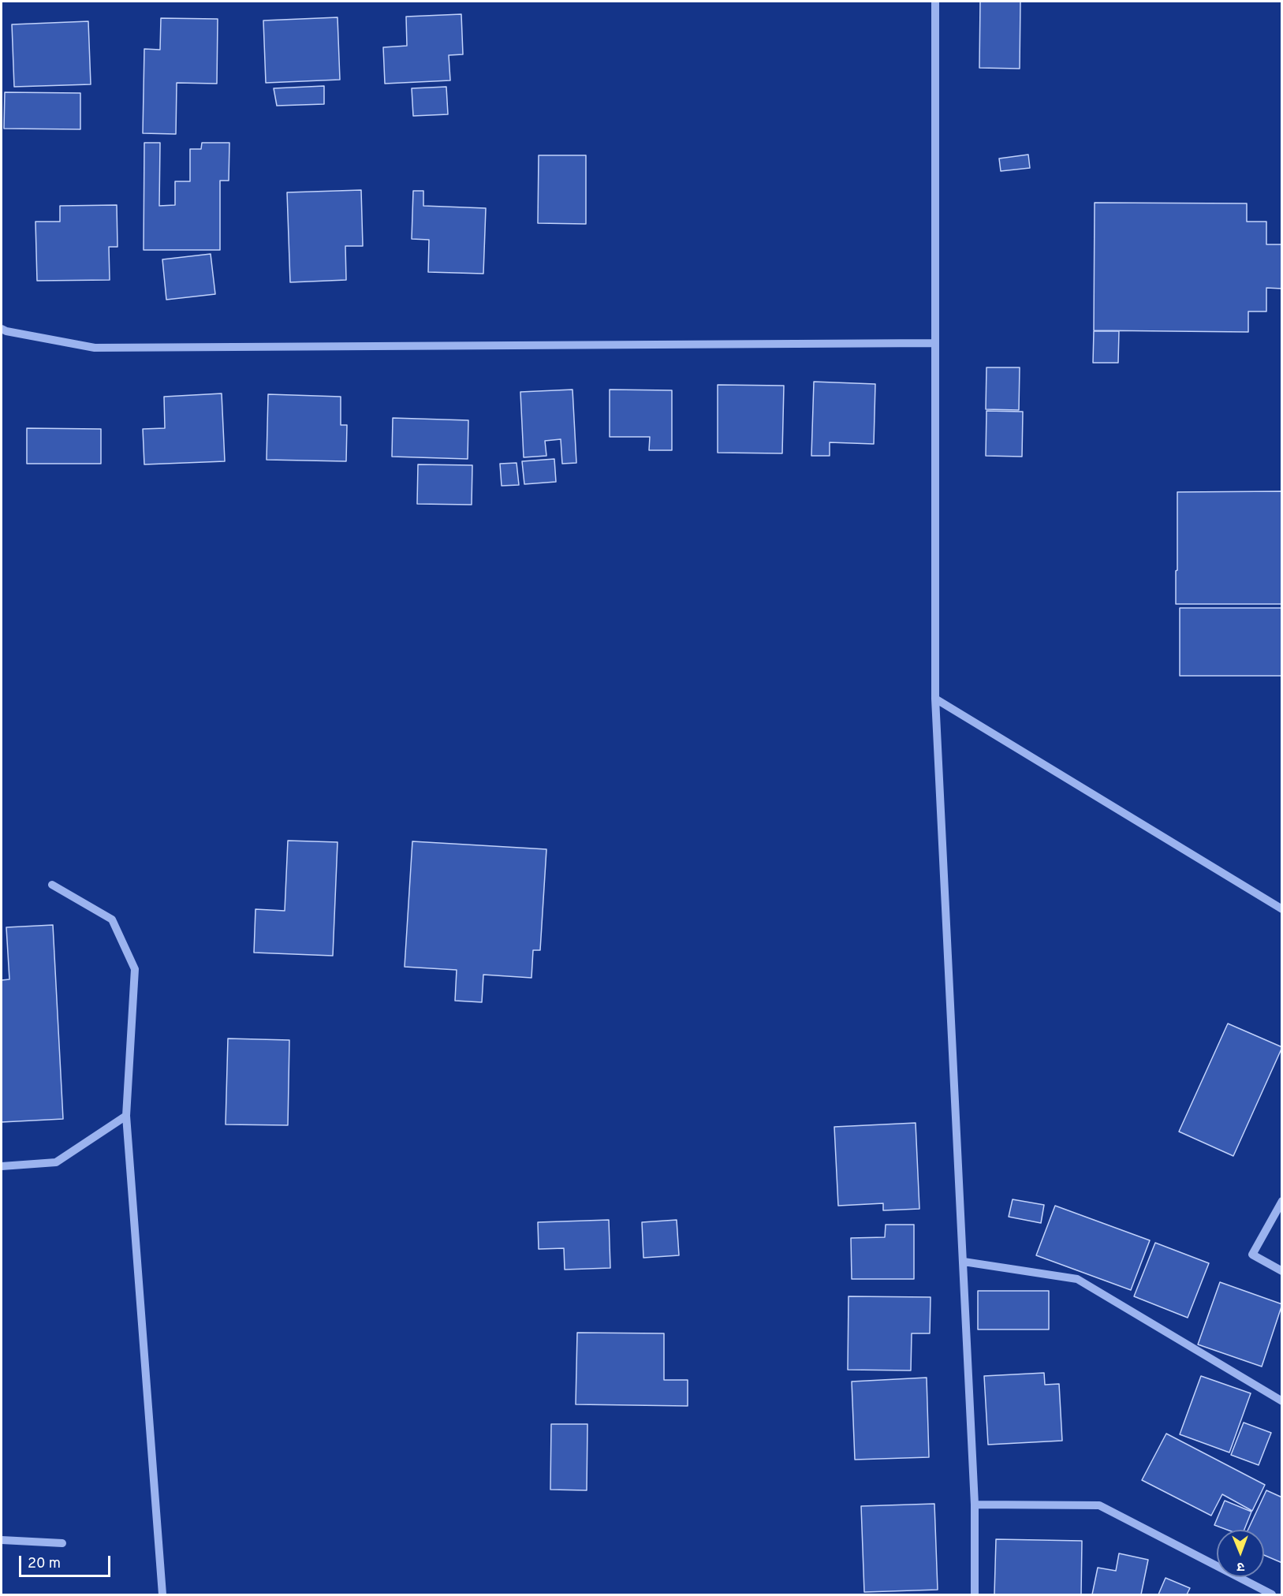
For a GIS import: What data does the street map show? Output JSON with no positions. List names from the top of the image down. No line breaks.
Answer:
{"scale_bar":"20 m","north":"bottom"}
